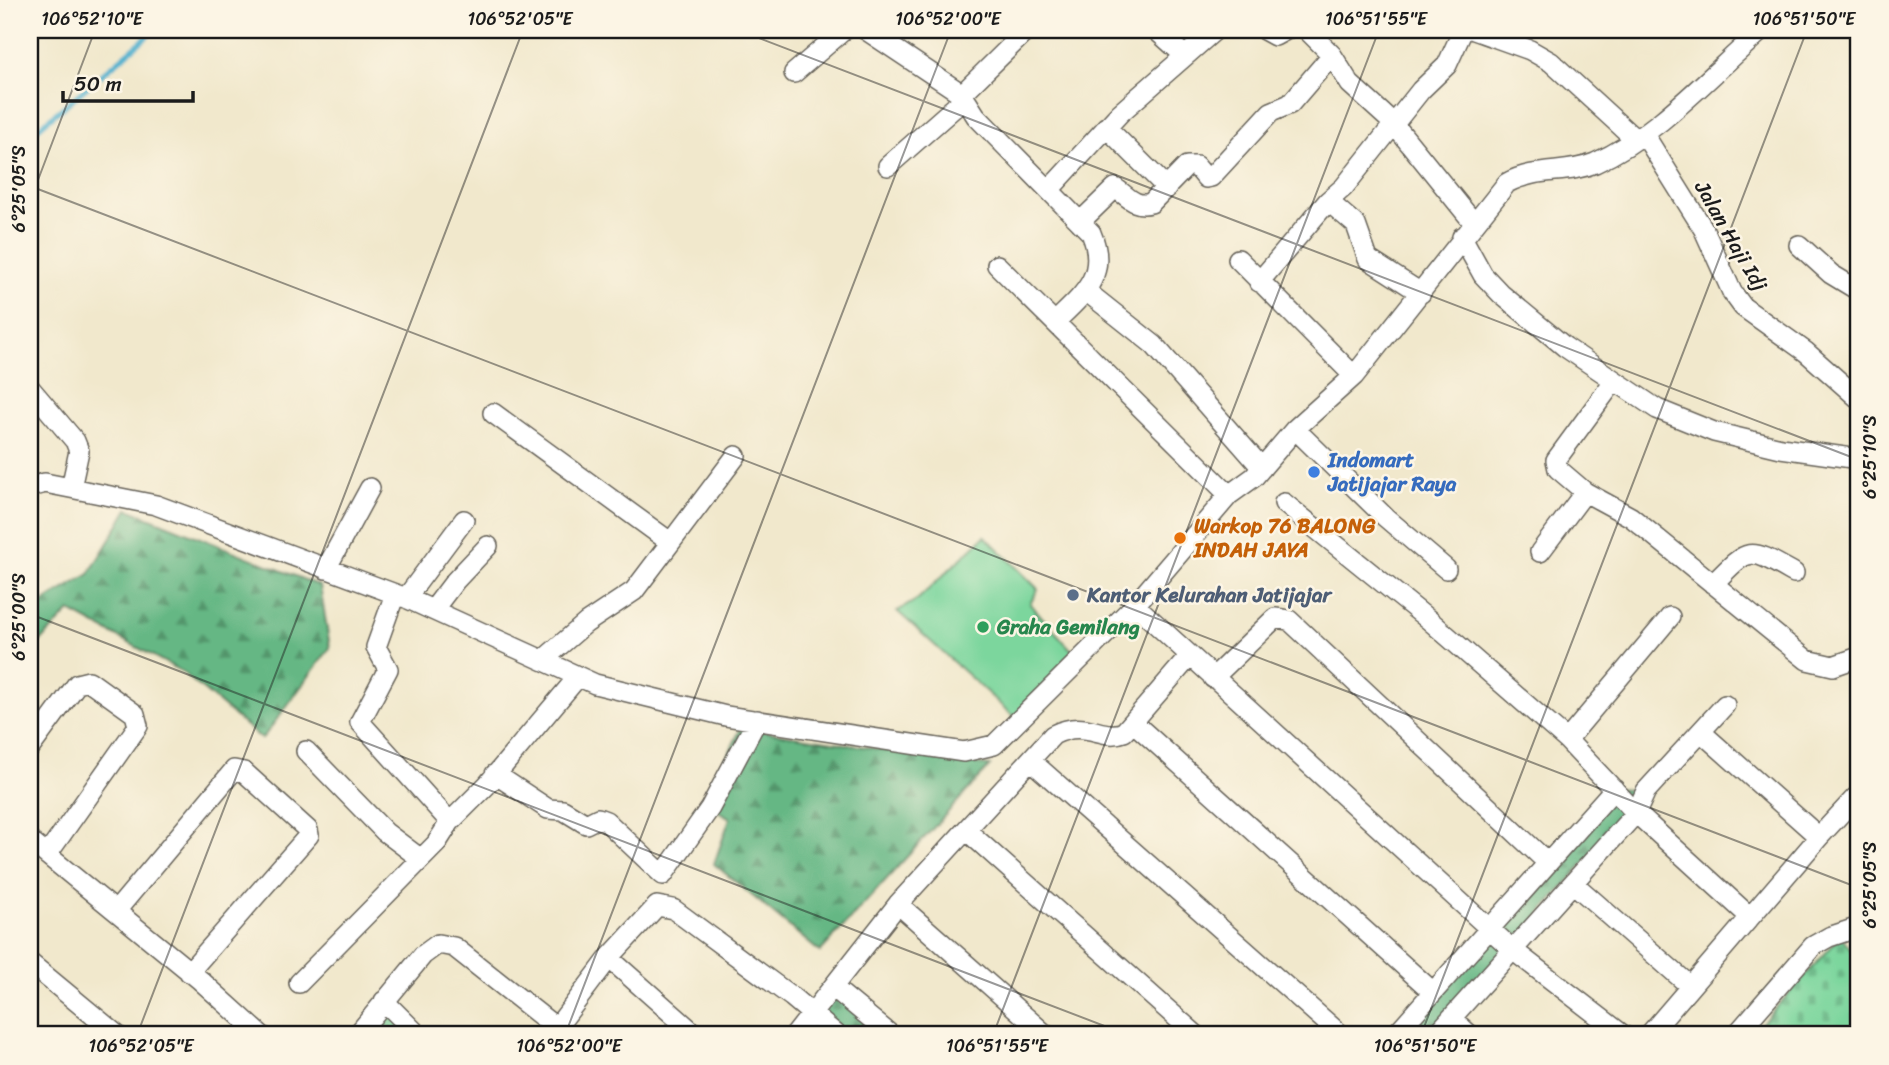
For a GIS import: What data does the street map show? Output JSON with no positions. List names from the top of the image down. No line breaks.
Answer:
{"streets":{"street":["Jalan Haji Idj"]},"places":["Indomart Jatijajar Raya","Warkop 76 BALONG INDAH JAYA","Kantor Kelurahan Jatijajar","Graha Gemilang"],"scale_bar":"50 m","coordinates":["106°52'10\"E","106°52'05\"E","106°52'00\"E","106°51'55\"E","106°51'50\"E","6°25'05\"S","6°25'10\"S","6°25'00\"S"]}
